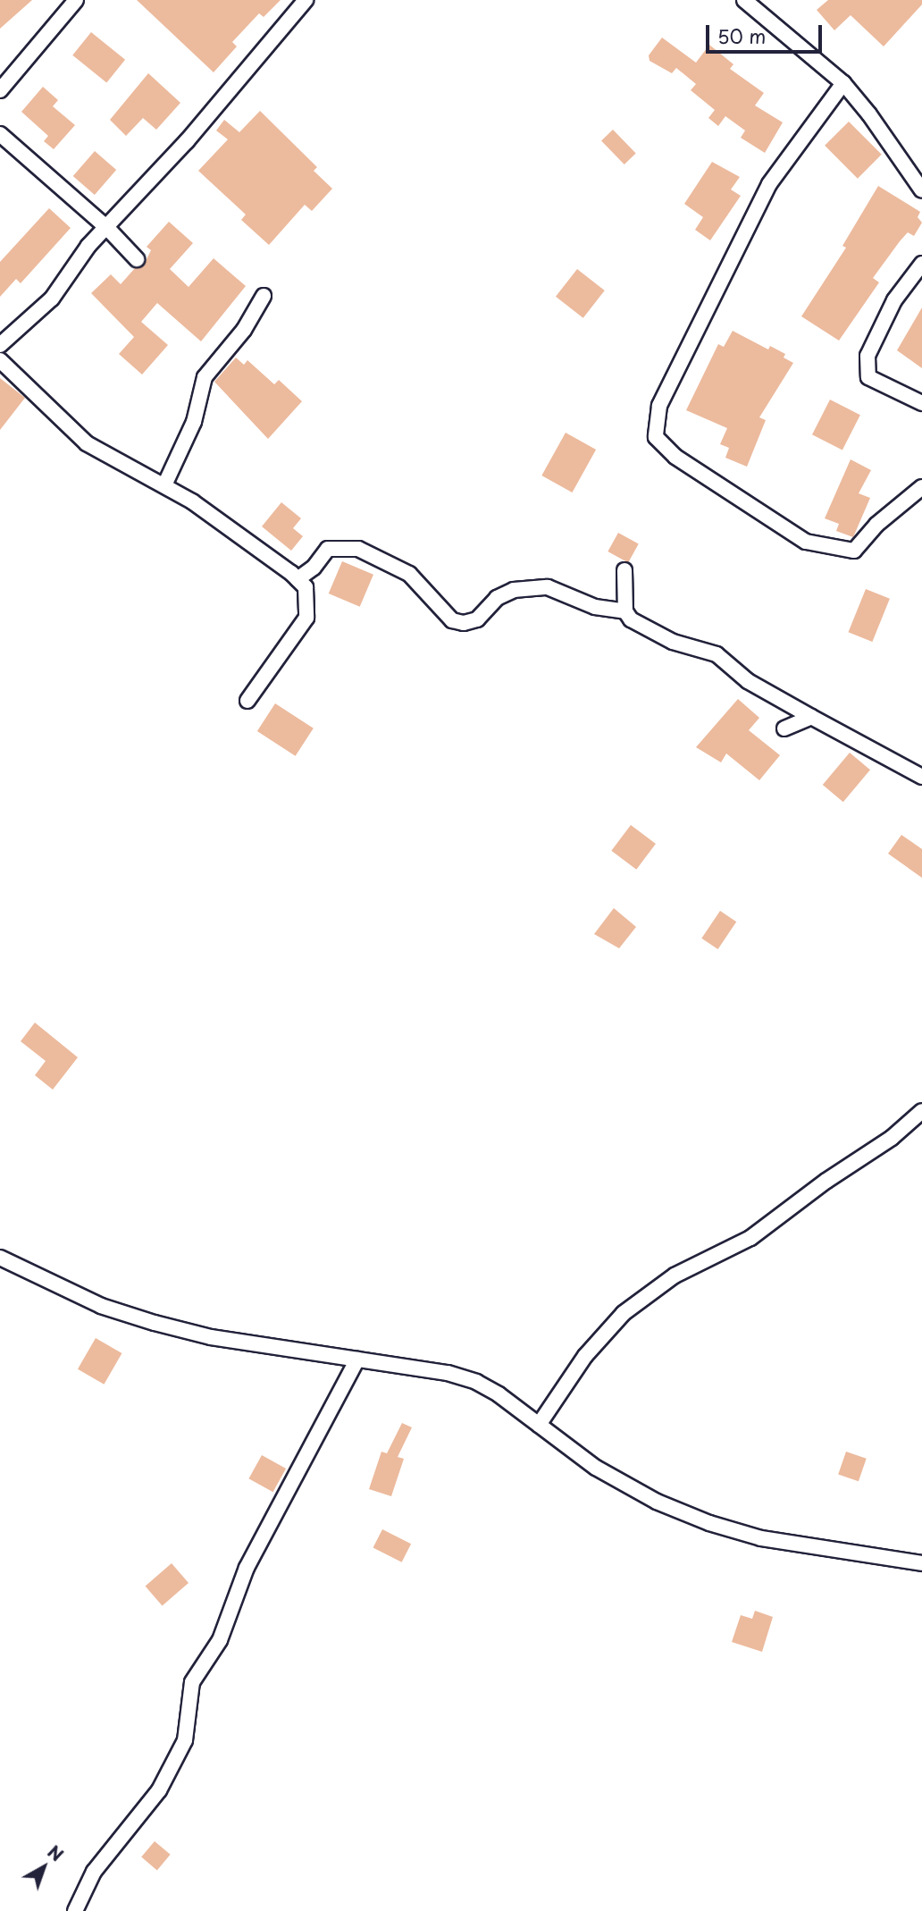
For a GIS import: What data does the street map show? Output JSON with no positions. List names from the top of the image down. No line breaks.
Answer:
{"scale_bar":"50 m","north":"top right"}
